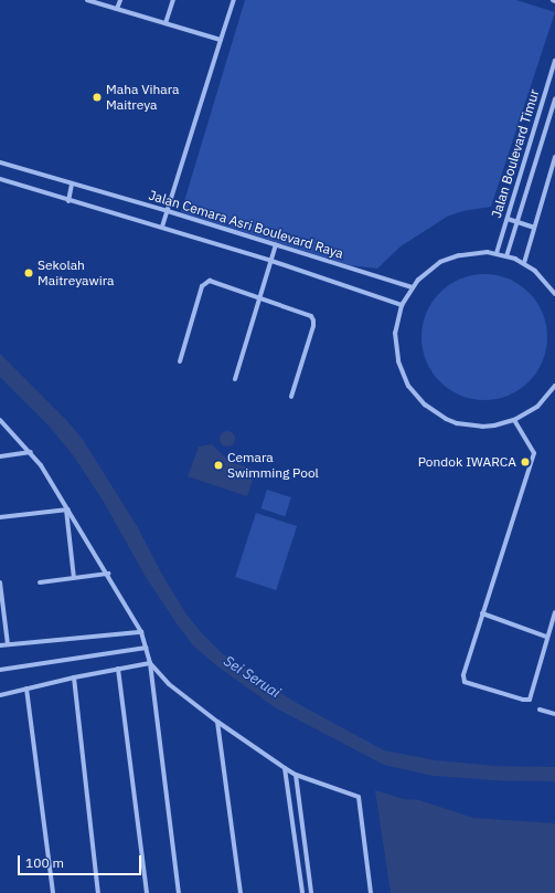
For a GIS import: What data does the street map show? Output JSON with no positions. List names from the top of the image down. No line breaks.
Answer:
{"streets":{"street":["Jalan Boulevard Timur","Jalan Cemara Asri Boulevard Raya"]},"water":["Sei Seruai"],"places":["Maha Vihara Maitreya","Sekolah Maitreyawira","Pondok IWARCA","Cemara Swimming Pool"],"scale_bar":"100 m"}
